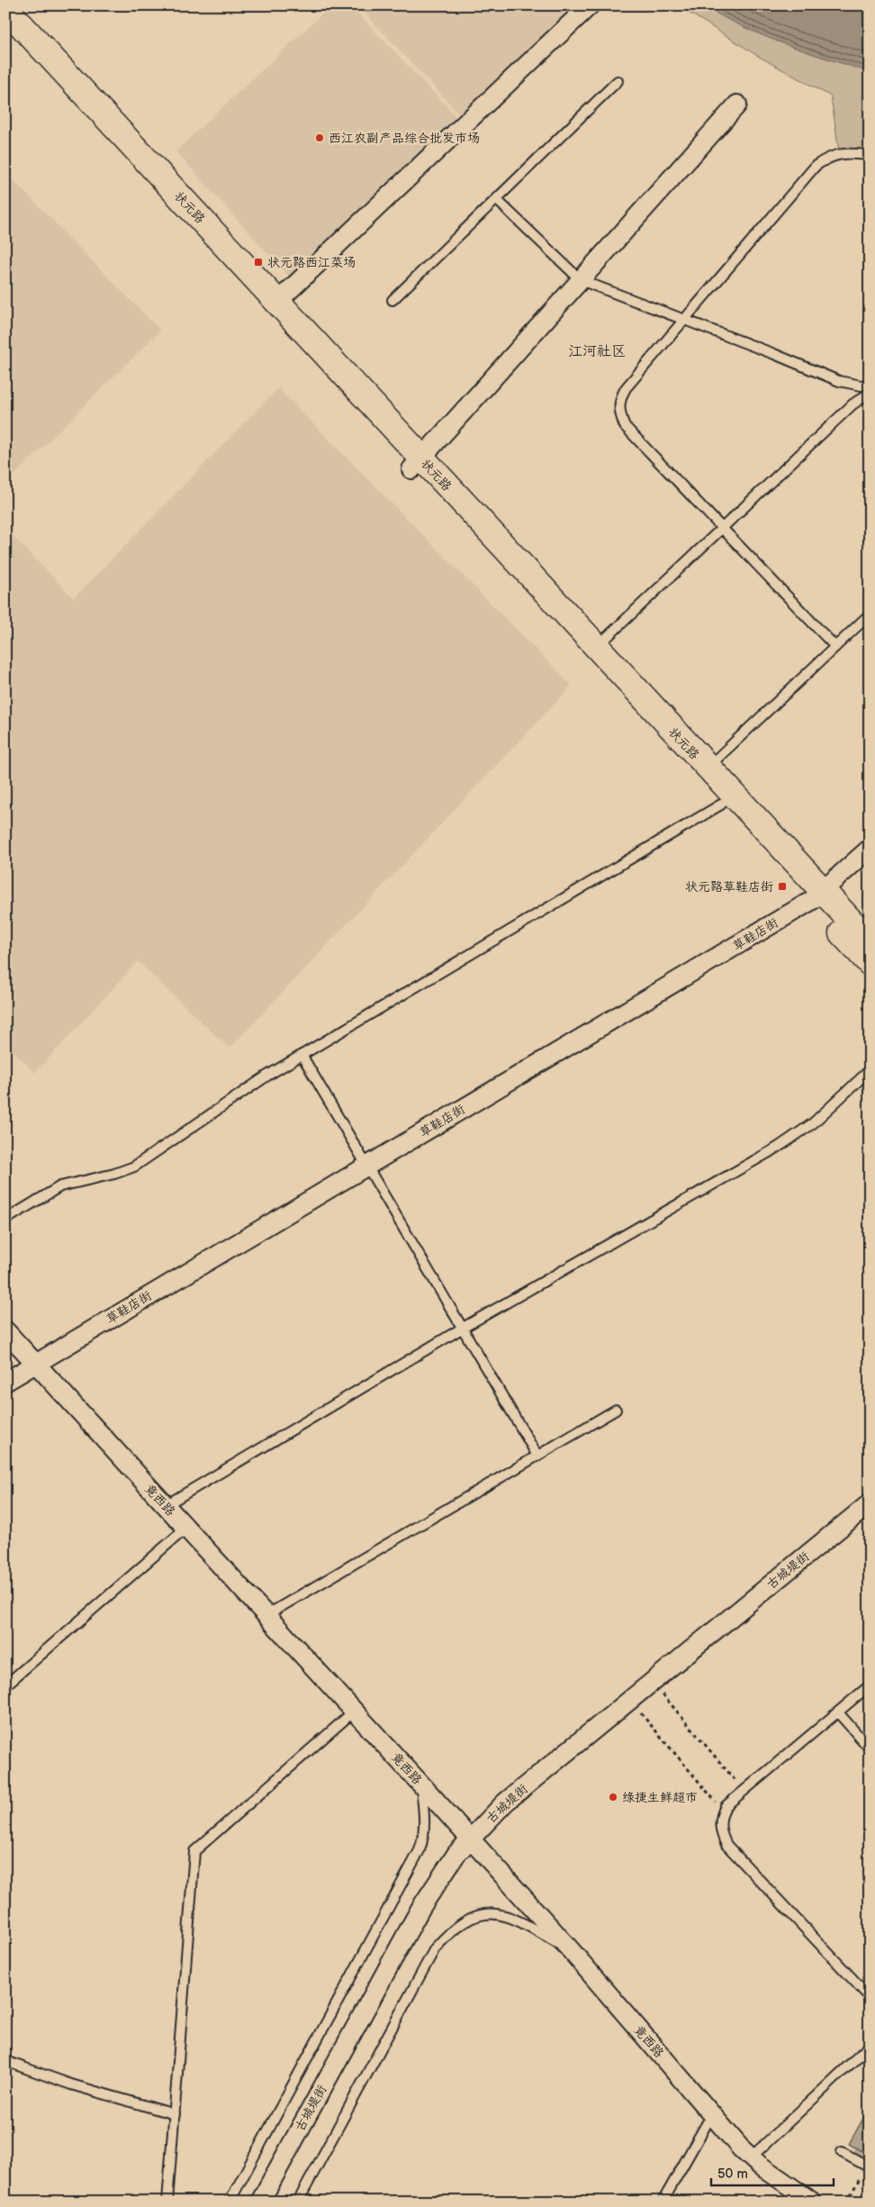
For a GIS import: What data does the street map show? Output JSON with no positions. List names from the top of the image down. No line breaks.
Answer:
{"streets":{"main road":["状元路"],"street":["草鞋店街","竟西路","古城堤街"]},"crossings":[["状元路","草鞋店街"],["草鞋店街","竟西路"],["竟西路","古城堤街"]],"districts":["江河社区"],"places":{"other":["西江农副产品综合批发市场","绿捷生鲜超市"],"transit":["状元路西江菜场","状元路草鞋店街"]},"scale_bar":"50 m"}
